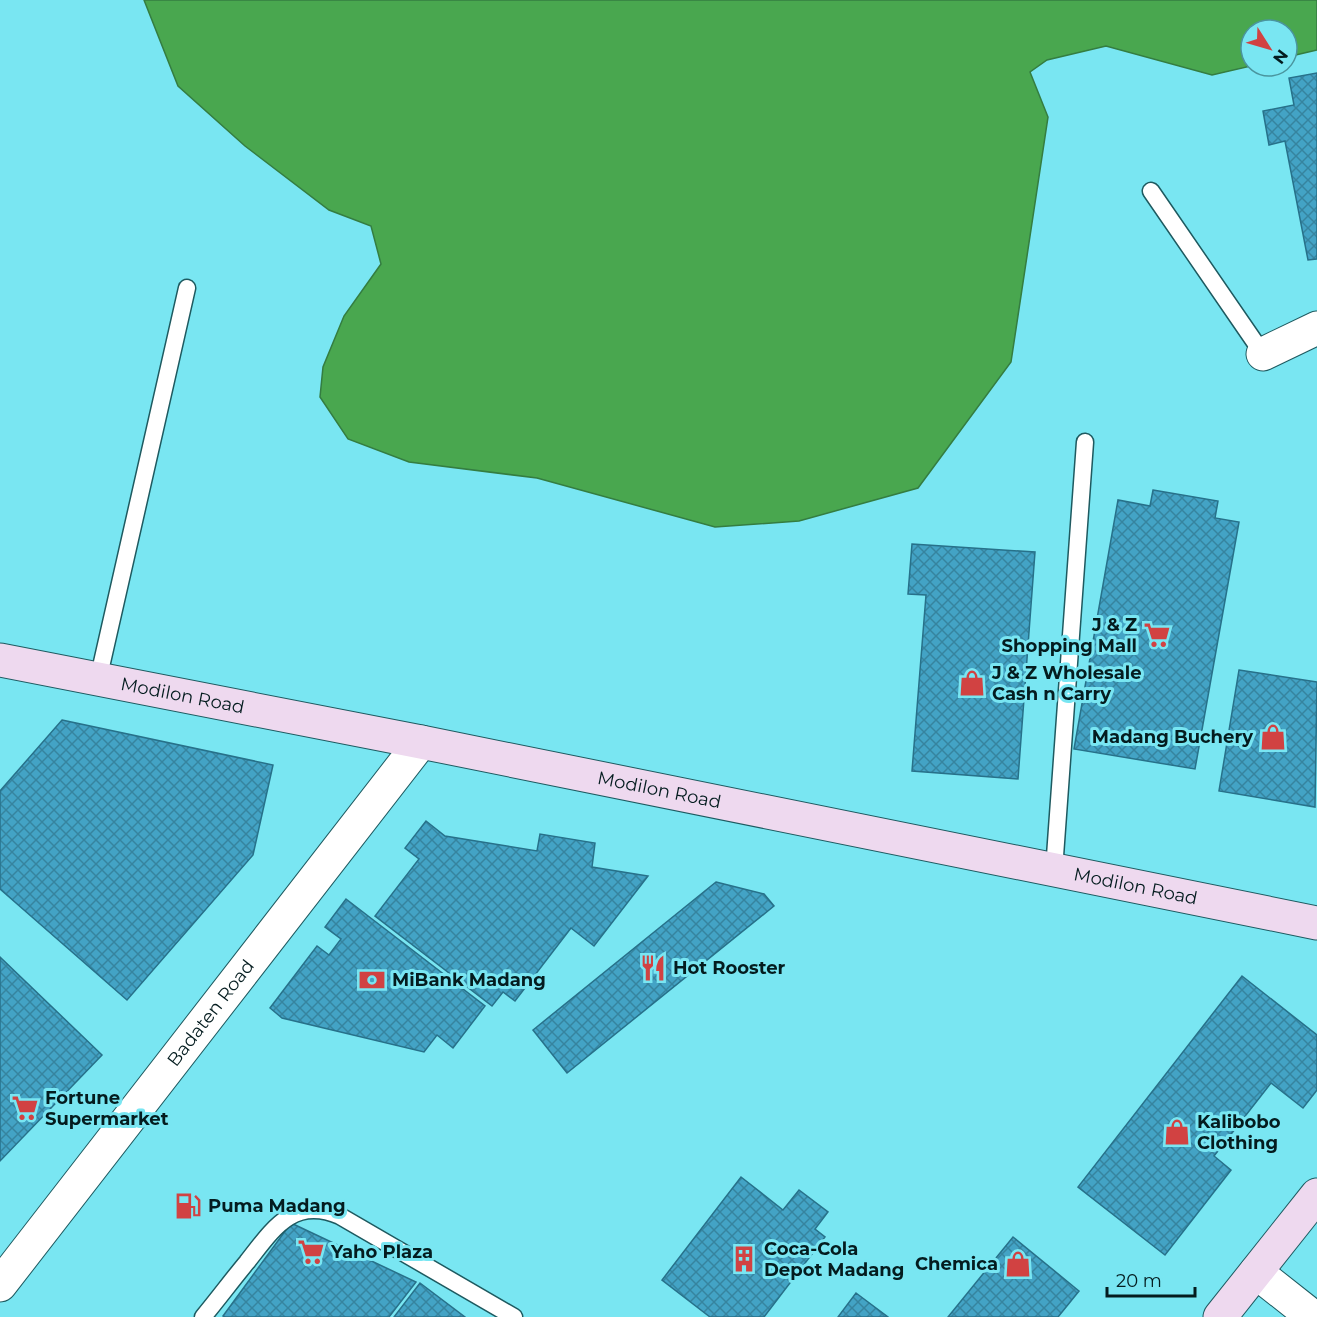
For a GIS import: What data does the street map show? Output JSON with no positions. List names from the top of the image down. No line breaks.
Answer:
{"streets":{"street":["Modilon Road","Badaten Road"]},"crossings":[["Modilon Road","Badaten Road"]],"places":{"supermarket":["J & Z Shopping Mall","Fortune Supermarket","Yaho Plaza"],"shop":["J & Z Wholesale Cash n Carry","Madang Buchery","Kalibobo Clothing","Chemica"],"restaurant":["Hot Rooster"],"bank":["MiBank Madang"],"fuel station":["Puma Madang"],"building":["Coca-Cola Depot Madang"]},"scale_bar":"20 m","north":"bottom right"}
